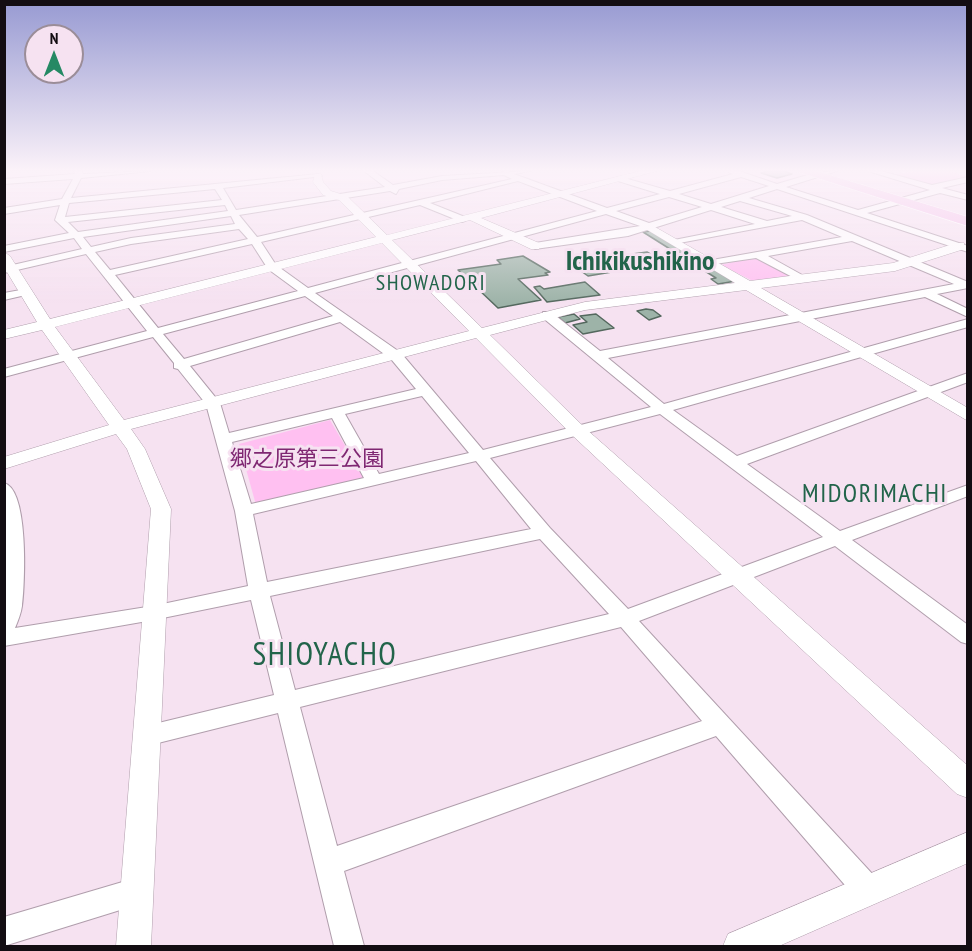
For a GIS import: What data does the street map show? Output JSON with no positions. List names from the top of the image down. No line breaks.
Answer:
{"districts":["Ichikikushikino","SHOWADORI","MIDORIMACHI","SHIOYACHO"],"parks":["郷之原第三公園"],"north":"top"}
